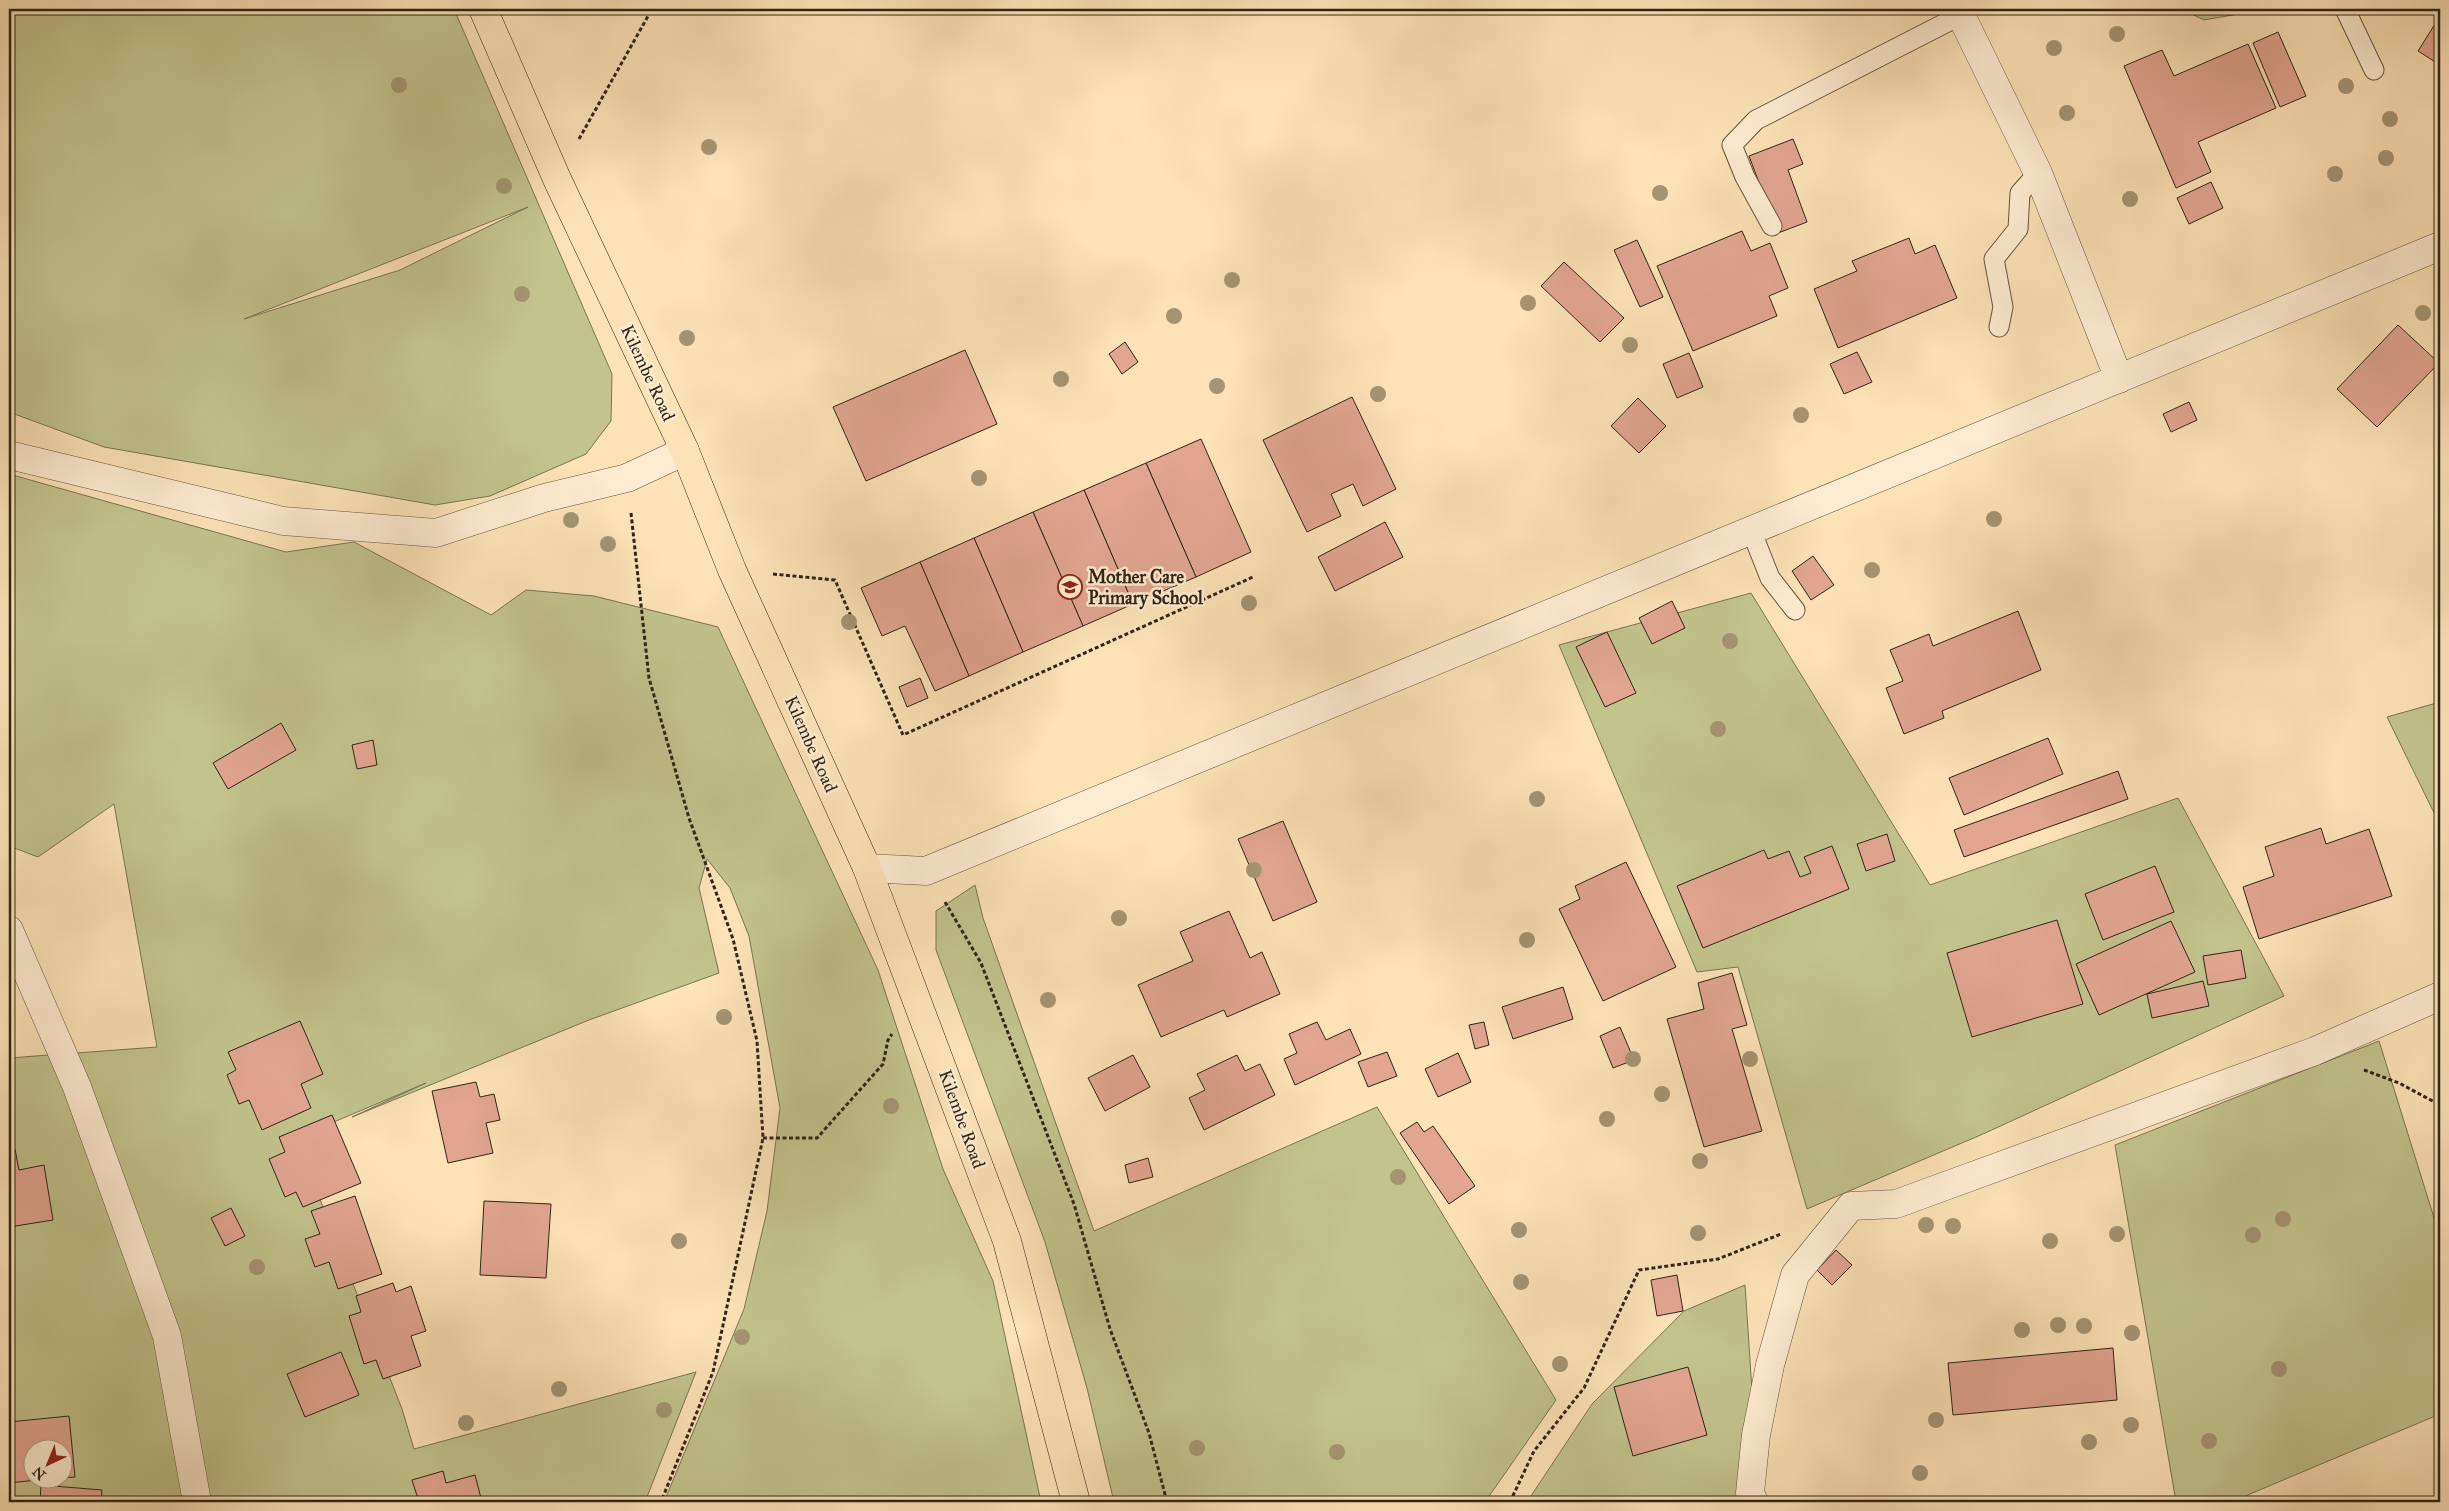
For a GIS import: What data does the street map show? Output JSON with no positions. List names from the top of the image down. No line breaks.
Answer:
{"streets":{"main road":["Kilembe Road"]},"places":{"school or university":["Mother Care Primary School"]},"north":"bottom left"}
